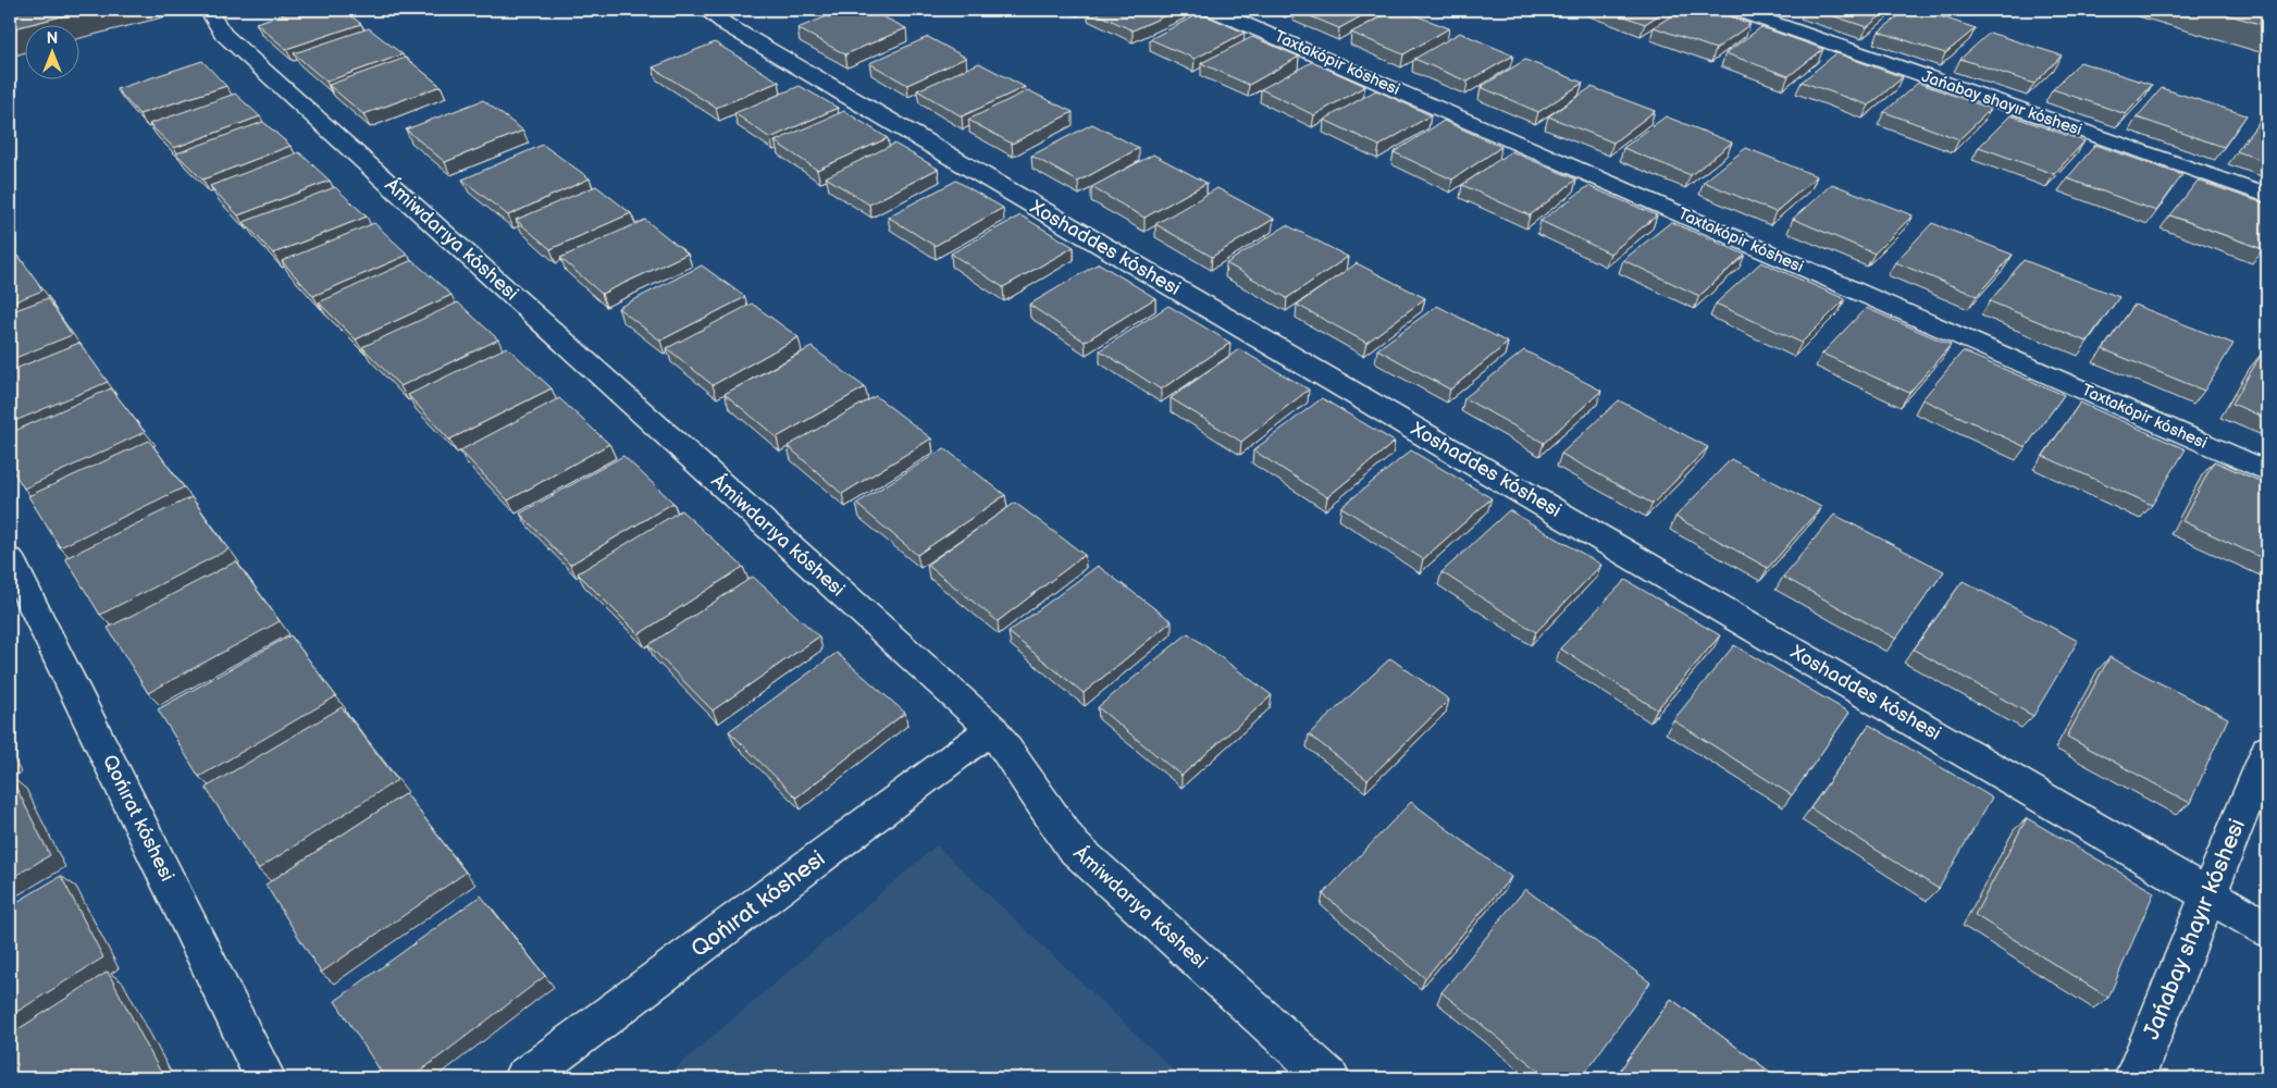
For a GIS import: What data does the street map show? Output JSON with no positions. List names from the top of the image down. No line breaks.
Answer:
{"streets":{"street":["Taxtakópir kóshesi","Jańabay shayır kóshesi","Ámiwdarıya kóshesi","Xoshaddes kóshesi","Qońırat kóshesi"]},"crossings":[["Jańabay shayır kóshesi","Xoshaddes kóshesi"],["Ámiwdarıya kóshesi","Qońırat kóshesi"]],"north":"top"}
